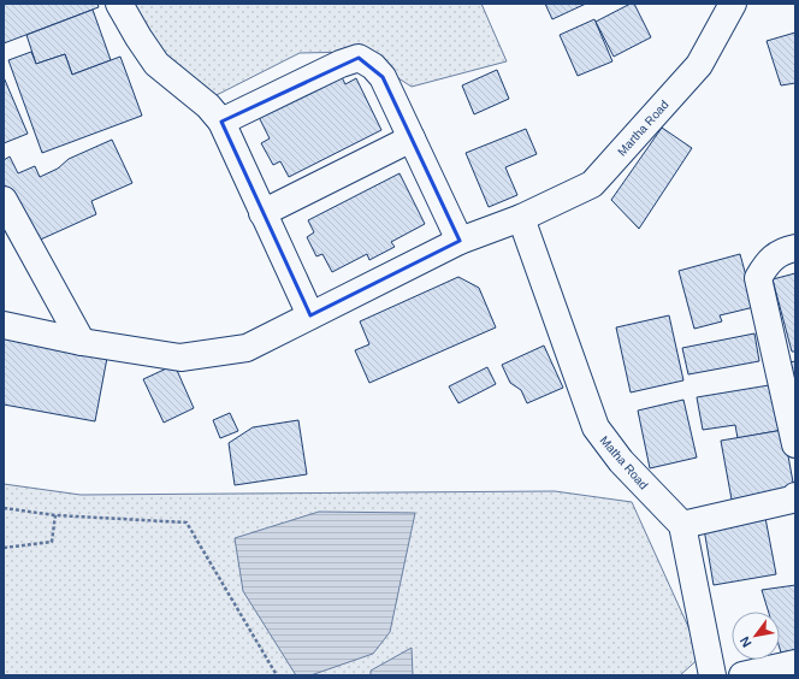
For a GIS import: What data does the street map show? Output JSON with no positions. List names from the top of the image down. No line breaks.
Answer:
{"streets":{"street":["Martha Road","Matha Road"]},"crossings":[["Martha Road","Matha Road"]],"north":"bottom left"}
